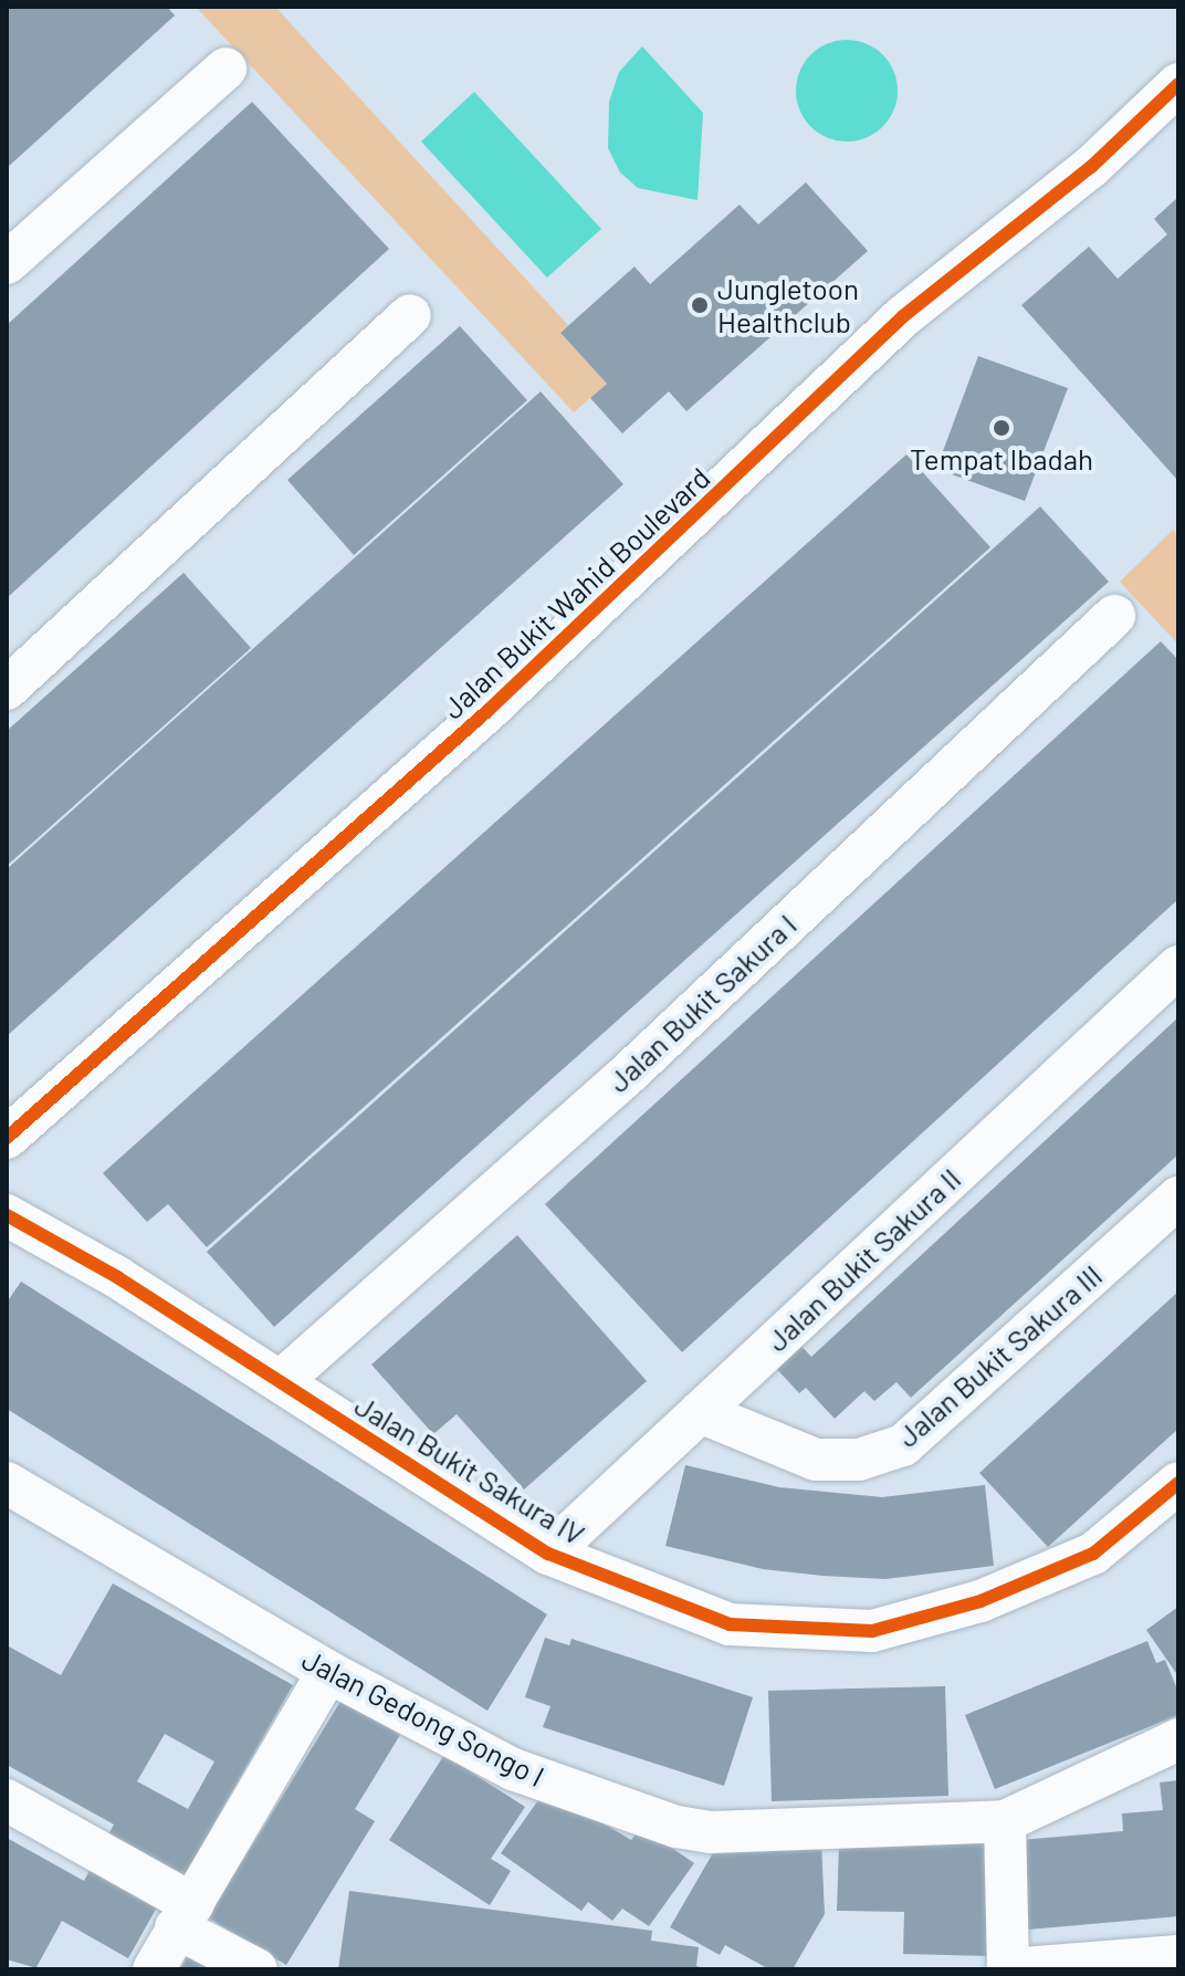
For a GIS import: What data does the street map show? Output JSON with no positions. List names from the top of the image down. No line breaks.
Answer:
{"streets":{"street":["Jalan Bukit Wahid Boulevard","Jalan Bukit Sakura I","Jalan Bukit Sakura II","Jalan Bukit Sakura III","Jalan Bukit Sakura IV","Jalan Gedong Songo I"]},"crossings":[["Jalan Bukit Sakura I","Jalan Bukit Sakura IV"],["Jalan Bukit Sakura II","Jalan Bukit Sakura III"],["Jalan Bukit Sakura II","Jalan Bukit Sakura IV"]],"places":["Jungletoon Healthclub","Tempat Ibadah"]}
